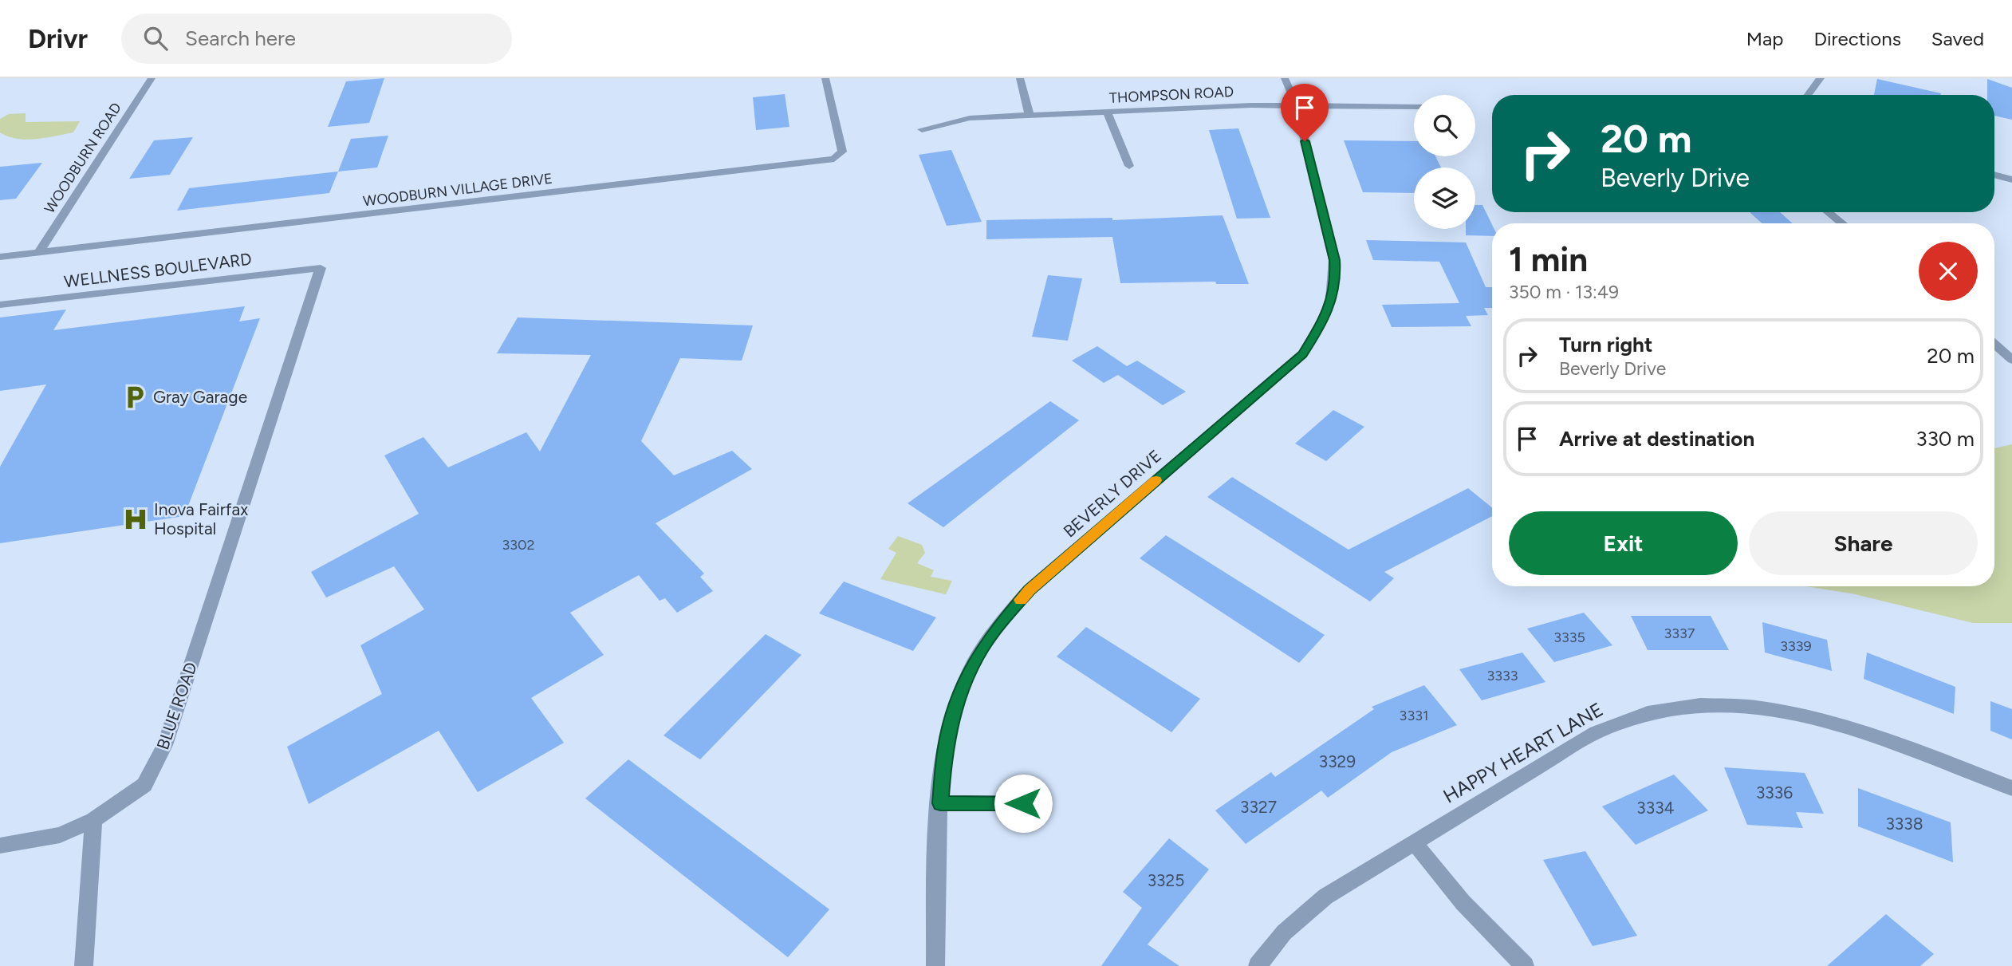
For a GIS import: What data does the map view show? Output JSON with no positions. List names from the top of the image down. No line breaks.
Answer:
{"streets":{"street":["THOMPSON ROAD","WOODBURN ROAD","WOODBURN VILLAGE DRIVE","WELLNESS BOULEVARD","BEVERLY DRIVE","BLUE ROAD","HAPPY HEART LANE"]},"crossings":[["THOMPSON ROAD","BEVERLY DRIVE"],["WOODBURN ROAD","WOODBURN VILLAGE DRIVE"],["WELLNESS BOULEVARD","BLUE ROAD"]],"places":{"parking":["Gray Garage"],"hospital":["Inova Fairfax Hospital"]},"house_numbers":["3302","3337","3335","3339","3333","3331","3329","3336","3327","3334","3338","3325"],"page":{"header":"Drivr","search":"Search here","nav":["Map","Directions","Saved"],"turn":["20 m","Beverly Drive"],"heading":["1 min","350 m · 13:49"],"list":[{"name":"Turn right","note":"Beverly Drive","value":"20 m"},{"name":"Arrive at destination","value":"330 m"}],"buttons":["Exit","Share"]}}
